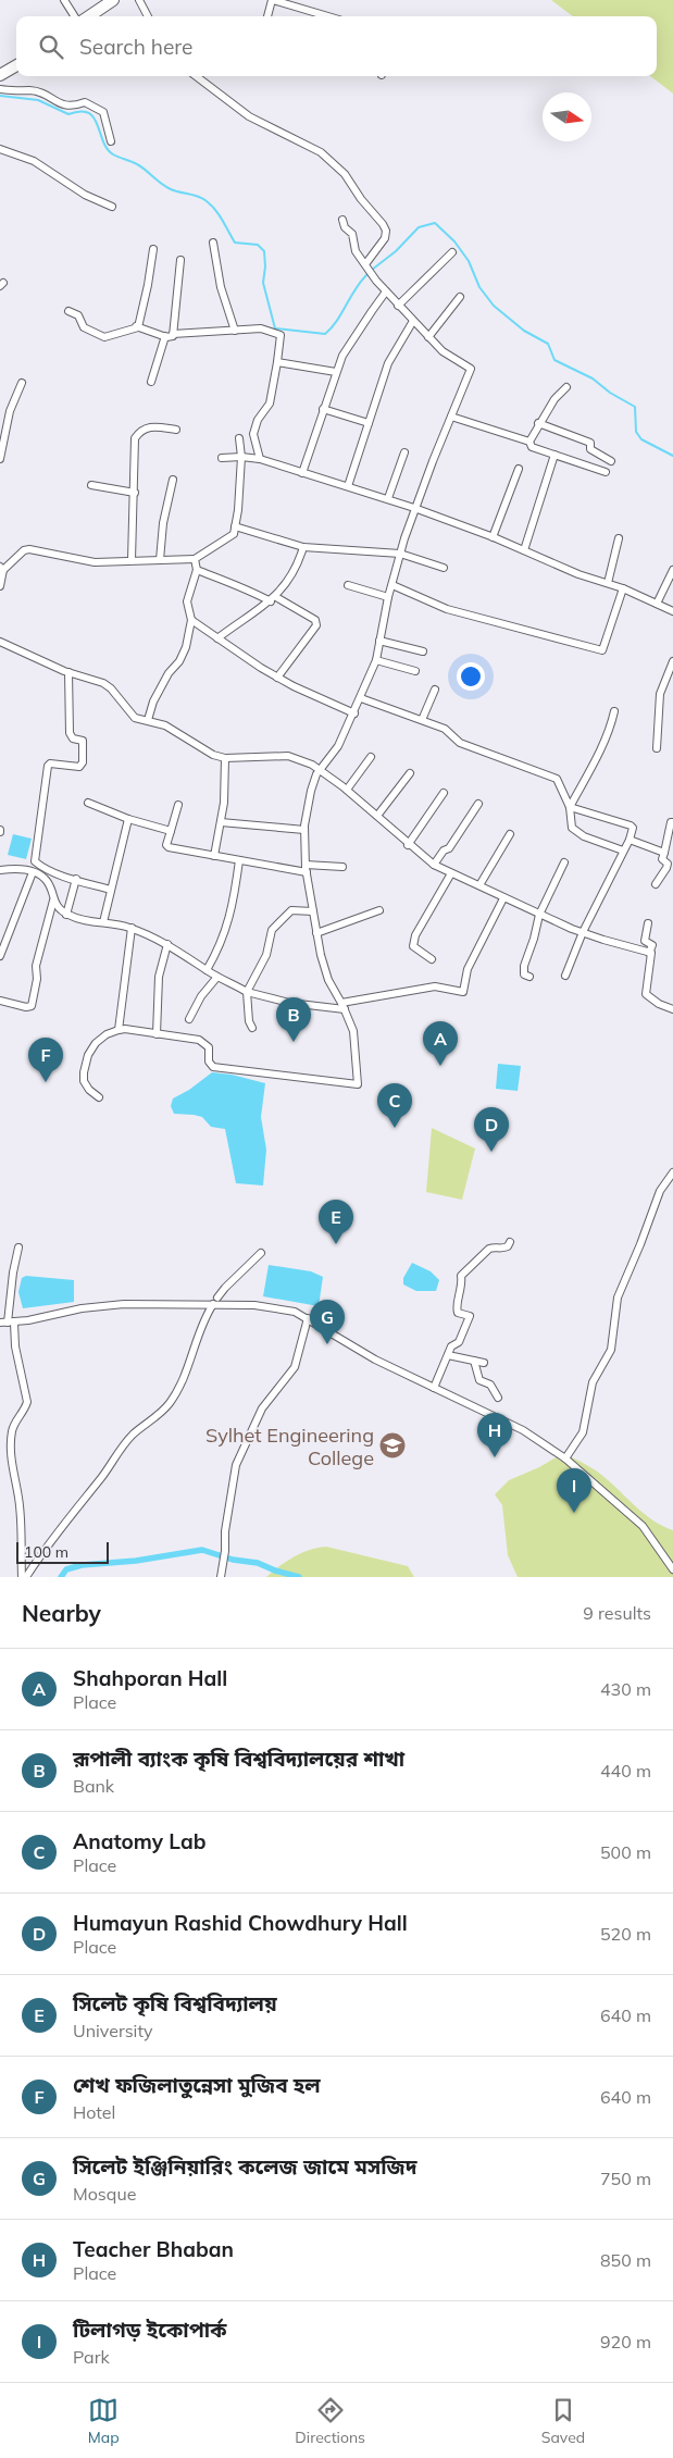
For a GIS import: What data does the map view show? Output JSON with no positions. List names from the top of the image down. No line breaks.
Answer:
{"places":{"school or university":["Sylhet Engineering College"]},"scale_bar":"100 m","north":"right","page":{"search":"Search here","pins":["B","A","F","C","D","E","G","H","I"],"scale":"100 m","heading":["Nearby","9 results"],"list":[{"mark":"A","name":"Shahporan Hall","note":"Place","value":"430 m"},{"mark":"B","name":"রূপালী ব্যাংক কৃষি বিশ্ববিদ্যালয়ের শাখা","note":"Bank","value":"440 m"},{"mark":"C","name":"Anatomy Lab","note":"Place","value":"500 m"},{"mark":"D","name":"Humayun Rashid Chowdhury Hall","note":"Place","value":"520 m"},{"mark":"E","name":"সিলেট কৃষি বিশ্ববিদ্যালয়","note":"University","value":"640 m"},{"mark":"F","name":"শেখ ফজিলাতুন্নেসা মুজিব হল","note":"Hotel","value":"640 m"},{"mark":"G","name":"সিলেট ইঞ্জিনিয়ারিং কলেজ জামে মসজিদ","note":"Mosque","value":"750 m"},{"mark":"H","name":"Teacher Bhaban","note":"Place","value":"850 m"},{"mark":"I","name":"টিলাগড় ইকোপার্ক","note":"Park","value":"920 m"}],"nav":["Map","Directions","Saved"]}}
